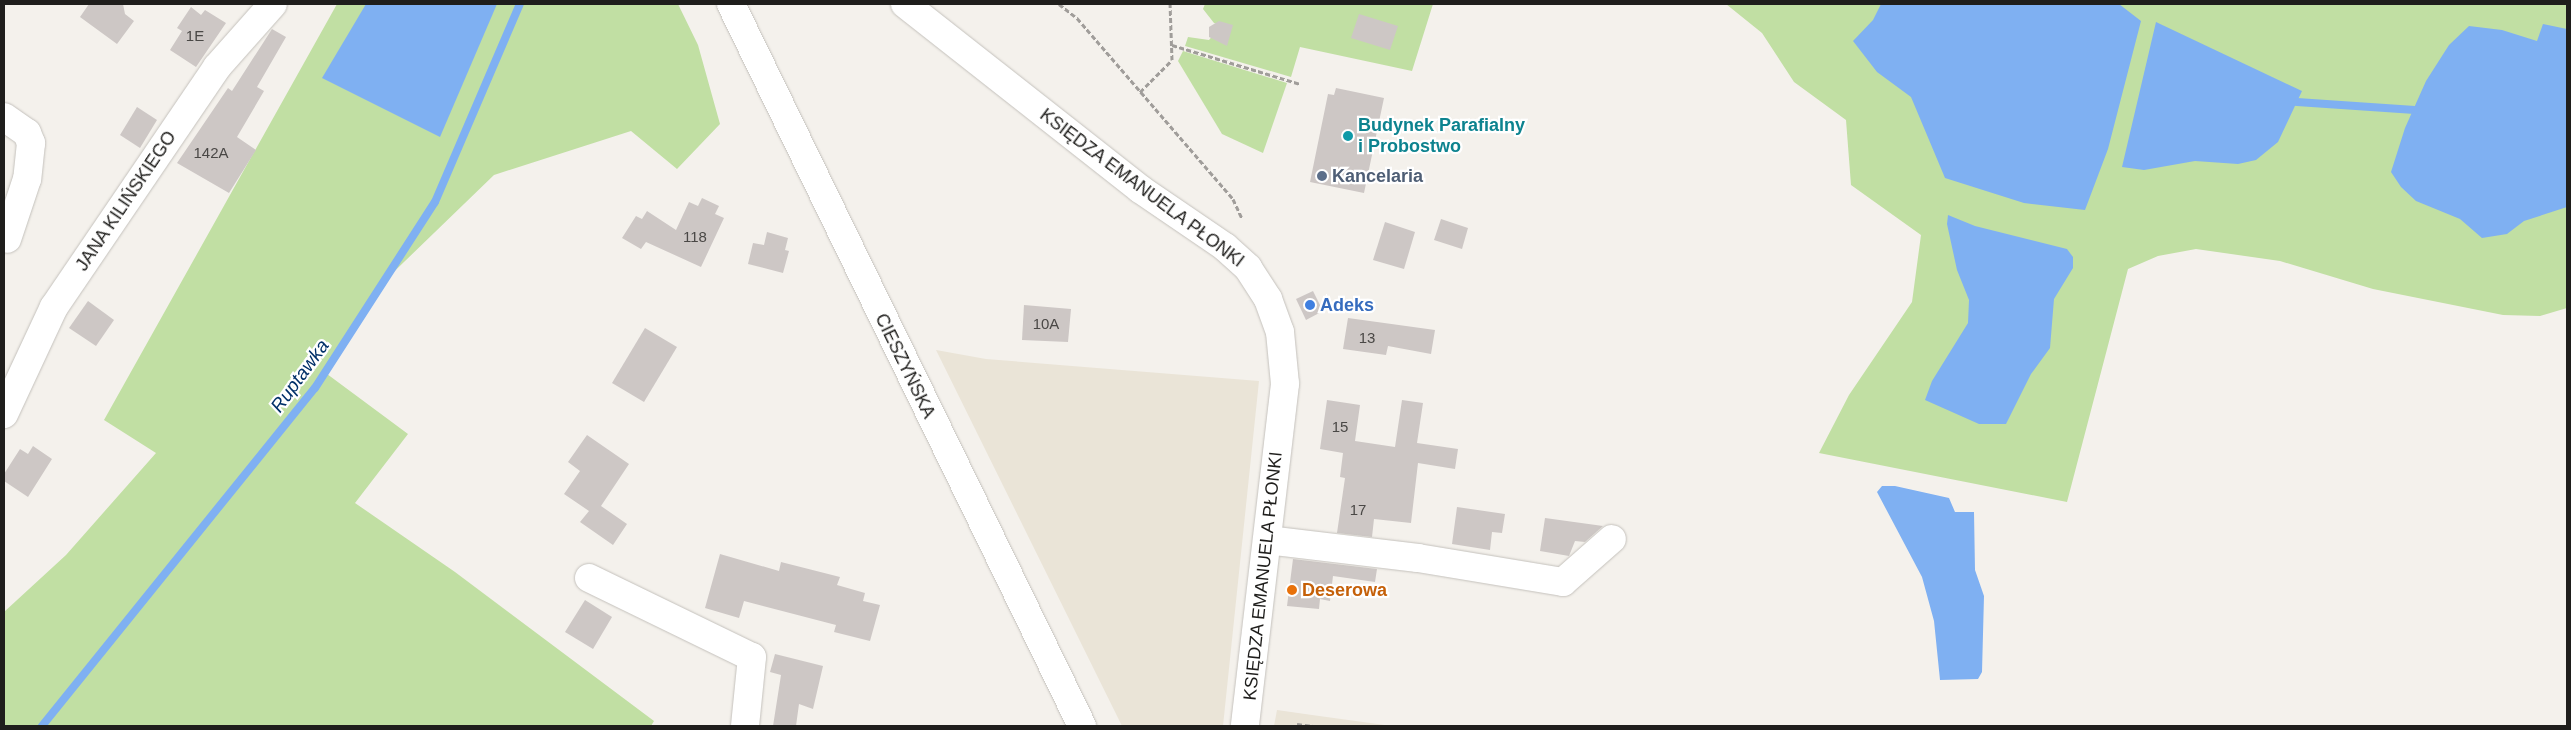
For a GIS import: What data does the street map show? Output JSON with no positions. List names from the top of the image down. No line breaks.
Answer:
{"streets":{"street":["KSIĘDZA EMANUELA PŁONKI","JANA KILIŃSKIEGO","CIESZYŃSKA"]},"water":["Ruptawka"],"places":["Budynek Parafialny i Probostwo","Kancelaria","Adeks","Deserowa"],"house_numbers":["1E","142A","118","10A","13","15","17"]}
